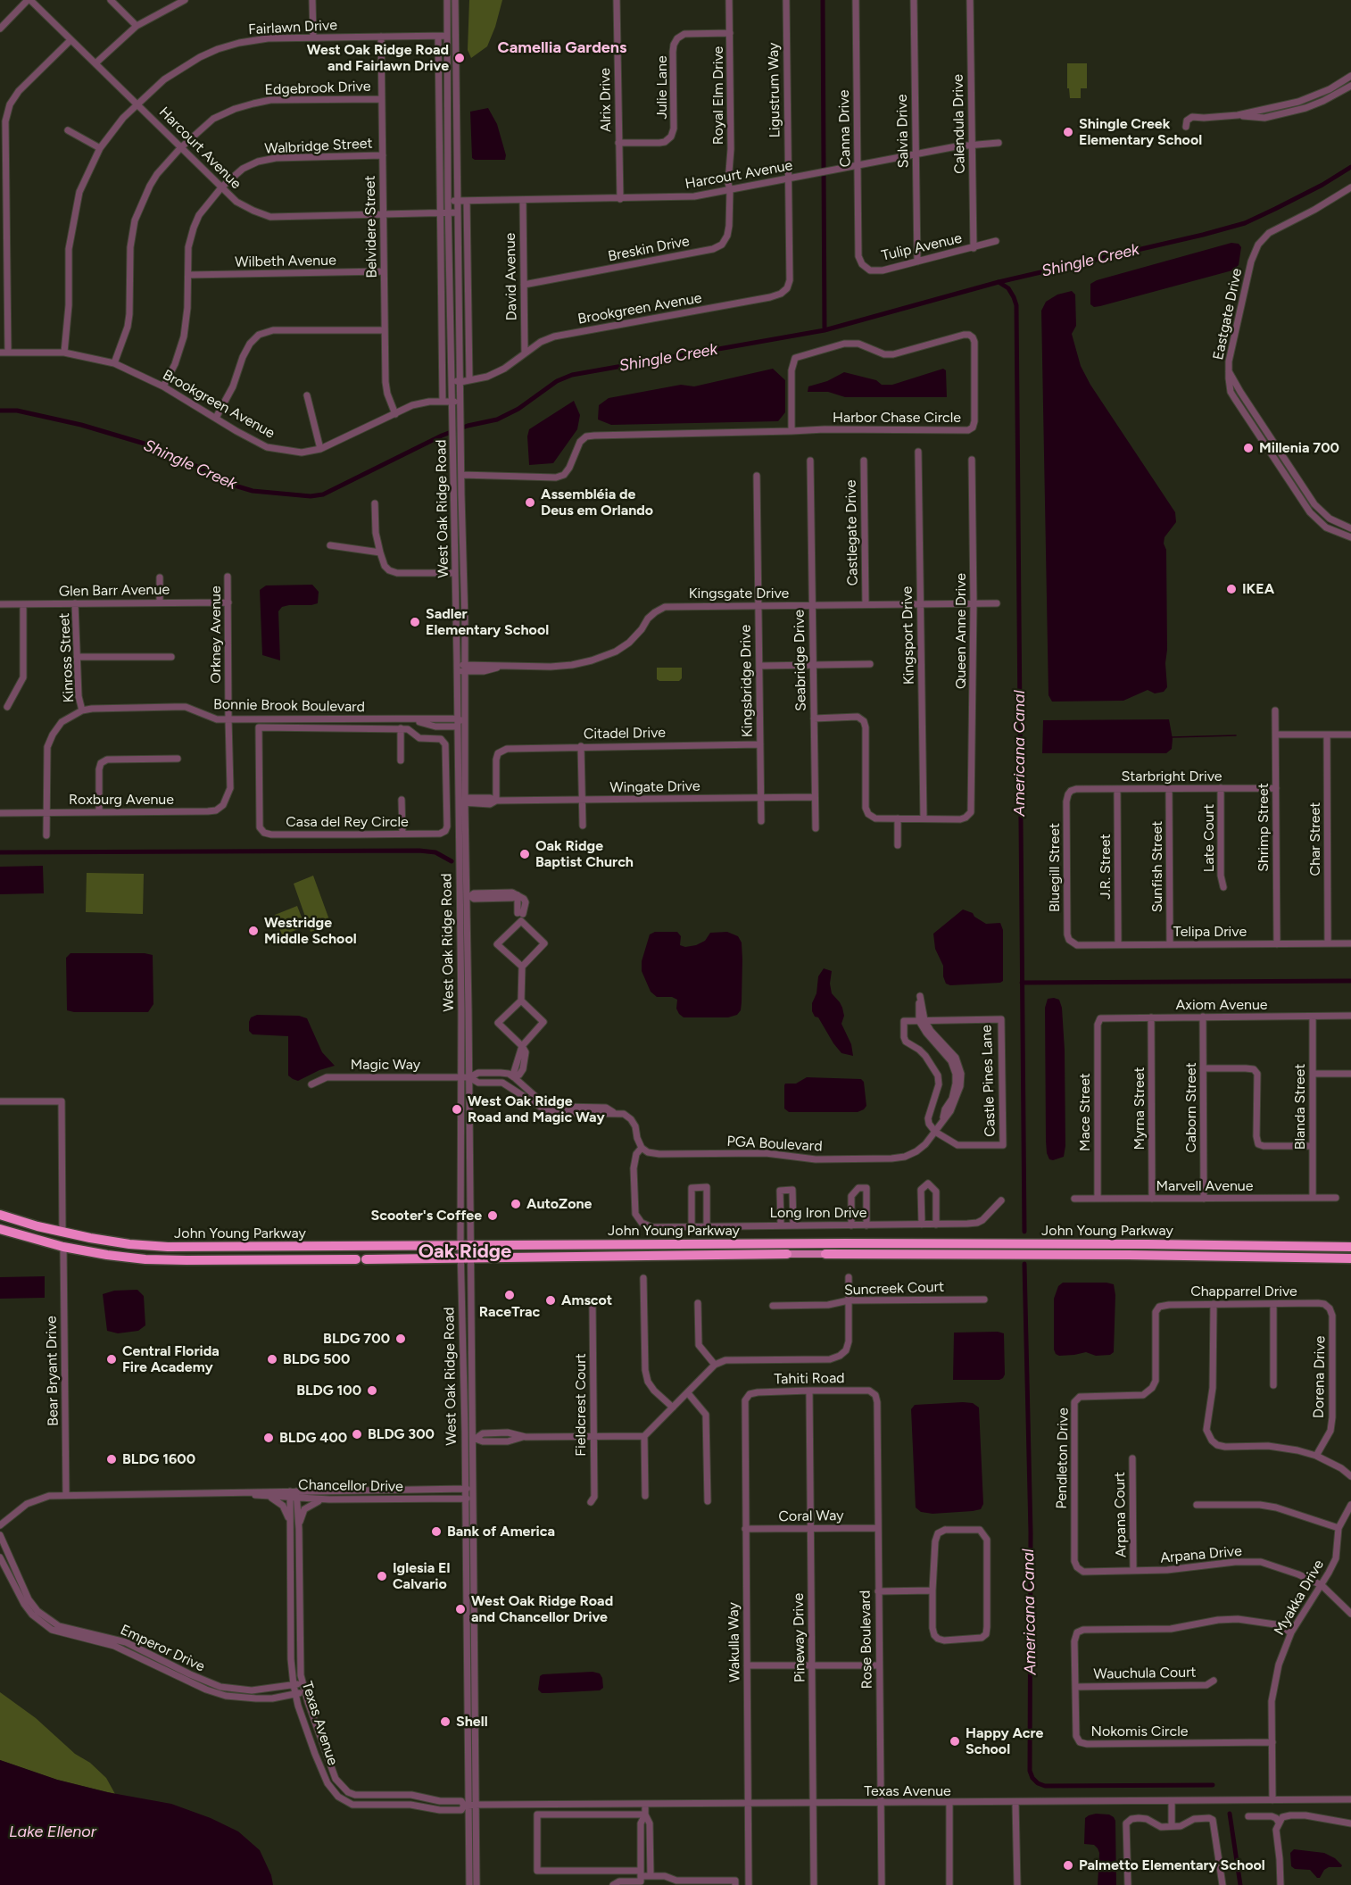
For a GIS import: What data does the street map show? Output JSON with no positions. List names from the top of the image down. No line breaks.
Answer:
{"streets":{"highway":["John Young Parkway"],"street":["Fairlawn Drive","Julie Lane","Edgebrook Drive","Ligustrum Way","Royal Elm Drive","Alrix Drive","Calendula Drive","Canna Drive","Salvia Drive","Walbridge Street","Harcourt Avenue","Belvidere Street","Tulip Avenue","Breskin Drive","Wilbeth Avenue","David Avenue","Brookgreen Avenue","Eastgate Drive","Harbor Chase Circle","West Oak Ridge Road","Castlegate Drive","Glen Barr Avenue","Kingsgate Drive","Queen Anne Drive","Orkney Avenue","Kingsport Drive","Kinross Street","Seabridge Drive","Kingsbridge Drive","Bonnie Brook Boulevard","Citadel Drive","Starbright Drive","Wingate Drive","Roxburg Avenue","Casa del Rey Circle","Shrimp Street","Late Court","Char Street","J.R. Street","Sunfish Street","Bluegill Street","Telipa Drive","Axiom Avenue","Magic Way","Castle Pines Lane","Blanda Street","Caborn Street","Myrna Street","Mace Street","PGA Boulevard","Marvell Avenue","Long Iron Drive","Suncreek Court","Chapparrel Drive","Bear Bryant Drive","Dorena Drive","Tahiti Road","Fieldcrest Court","Pendleton Drive","Chancellor Drive","Arpana Court","Coral Way","Arpana Drive","Myakka Drive","Pineway Drive","Rose Boulevard","Wakulla Way","Emperor Drive","Wauchula Court","Texas Avenue","Nokomis Circle"]},"crossings":[["Fairlawn Drive","Harcourt Avenue"],["Fairlawn Drive","Belvidere Street"],["Fairlawn Drive","Brookgreen Avenue"],["Fairlawn Drive","West Oak Ridge Road"],["Julie Lane","Royal Elm Drive"],["Julie Lane","Alrix Drive"],["Edgebrook Drive","Harcourt Avenue"],["Edgebrook Drive","Belvidere Street"],["Edgebrook Drive","Brookgreen Avenue"],["Ligustrum Way","Harcourt Avenue"],["Ligustrum Way","Brookgreen Avenue"],["Royal Elm Drive","Harcourt Avenue"],["Royal Elm Drive","Breskin Drive"],["Alrix Drive","Harcourt Avenue"],["Calendula Drive","Harcourt Avenue"],["Calendula Drive","Tulip Avenue"],["Canna Drive","Harcourt Avenue"],["Canna Drive","Tulip Avenue"],["Salvia Drive","Harcourt Avenue"],["Salvia Drive","Tulip Avenue"],["Walbridge Street","Harcourt Avenue"],["Walbridge Street","Belvidere Street"],["Walbridge Street","Wilbeth Avenue"],["Walbridge Street","Brookgreen Avenue"],["Harcourt Avenue","Belvidere Street"],["Harcourt Avenue","Breskin Drive"],["Harcourt Avenue","David Avenue"],["Harcourt Avenue","West Oak Ridge Road"],["Belvidere Street","Wilbeth Avenue"],["Belvidere Street","Brookgreen Avenue"],["Breskin Drive","David Avenue"],["David Avenue","Brookgreen Avenue"],["Brookgreen Avenue","West Oak Ridge Road"],["Harbor Chase Circle","West Oak Ridge Road"],["West Oak Ridge Road","Kingsgate Drive"],["West Oak Ridge Road","Bonnie Brook Boulevard"],["West Oak Ridge Road","Wingate Drive"],["West Oak Ridge Road","Magic Way"],["West Oak Ridge Road","John Young Parkway"],["West Oak Ridge Road","Chancellor Drive"],["West Oak Ridge Road","Texas Avenue"],["Castlegate Drive","Kingsgate Drive"],["Glen Barr Avenue","Orkney Avenue"],["Glen Barr Avenue","Kinross Street"],["Kingsgate Drive","Queen Anne Drive"],["Kingsgate Drive","Kingsport Drive"],["Kingsgate Drive","Seabridge Drive"],["Kingsgate Drive","Kingsbridge Drive"],["Queen Anne Drive","Kingsport Drive"],["Orkney Avenue","Bonnie Brook Boulevard"],["Orkney Avenue","Roxburg Avenue"],["Kinross Street","Bonnie Brook Boulevard"],["Seabridge Drive","Wingate Drive"],["Kingsbridge Drive","Citadel Drive"],["Kingsbridge Drive","Wingate Drive"],["Bonnie Brook Boulevard","Roxburg Avenue"],["Citadel Drive","Wingate Drive"],["Starbright Drive","Shrimp Street"],["Starbright Drive","Late Court"],["Starbright Drive","J.R. Street"],["Starbright Drive","Sunfish Street"],["Starbright Drive","Bluegill Street"],["Shrimp Street","Telipa Drive"],["Char Street","Telipa Drive"],["J.R. Street","Telipa Drive"],["Sunfish Street","Telipa Drive"],["Bluegill Street","Telipa Drive"],["Axiom Avenue","Blanda Street"],["Axiom Avenue","Caborn Street"],["Axiom Avenue","Myrna Street"],["Axiom Avenue","Mace Street"],["Castle Pines Lane","PGA Boulevard"],["Blanda Street","Marvell Avenue"],["Caborn Street","Marvell Avenue"],["Myrna Street","Marvell Avenue"],["Mace Street","Marvell Avenue"],["PGA Boulevard","Long Iron Drive"],["John Young Parkway","Bear Bryant Drive"],["Chapparrel Drive","Dorena Drive"],["Chapparrel Drive","Pendleton Drive"],["Bear Bryant Drive","Chancellor Drive"],["Tahiti Road","Pineway Drive"],["Tahiti Road","Rose Boulevard"],["Tahiti Road","Wakulla Way"],["Pendleton Drive","Arpana Drive"],["Chancellor Drive","Texas Avenue"],["Arpana Court","Arpana Drive"],["Coral Way","Pineway Drive"],["Coral Way","Rose Boulevard"],["Coral Way","Wakulla Way"],["Arpana Drive","Myakka Drive"],["Myakka Drive","Texas Avenue"],["Myakka Drive","Nokomis Circle"],["Pineway Drive","Texas Avenue"],["Rose Boulevard","Texas Avenue"],["Wakulla Way","Texas Avenue"],["Emperor Drive","Texas Avenue"],["Wauchula Court","Nokomis Circle"]],"districts":["Camellia Gardens","Oak Ridge"],"water":["Shingle Creek","Americana Canal","Lake Ellenor"],"places":["West Oak Ridge Road and Fairlawn Drive","Shingle Creek Elementary School","Millenia 700","Assembléia de Deus em Orlando","IKEA","Sadler Elementary School","Oak Ridge Baptist Church","Westridge Middle School","West Oak Ridge Road and Magic Way","AutoZone","Scooter's Coffee","RaceTrac","Amscot","BLDG 700","Central Florida Fire Academy","BLDG 500","BLDG 100","BLDG 300","BLDG 400","BLDG 1600","Bank of America","Iglesia El Calvario","West Oak Ridge Road and Chancellor Drive","Shell","Happy Acre School","Palmetto Elementary School"]}
